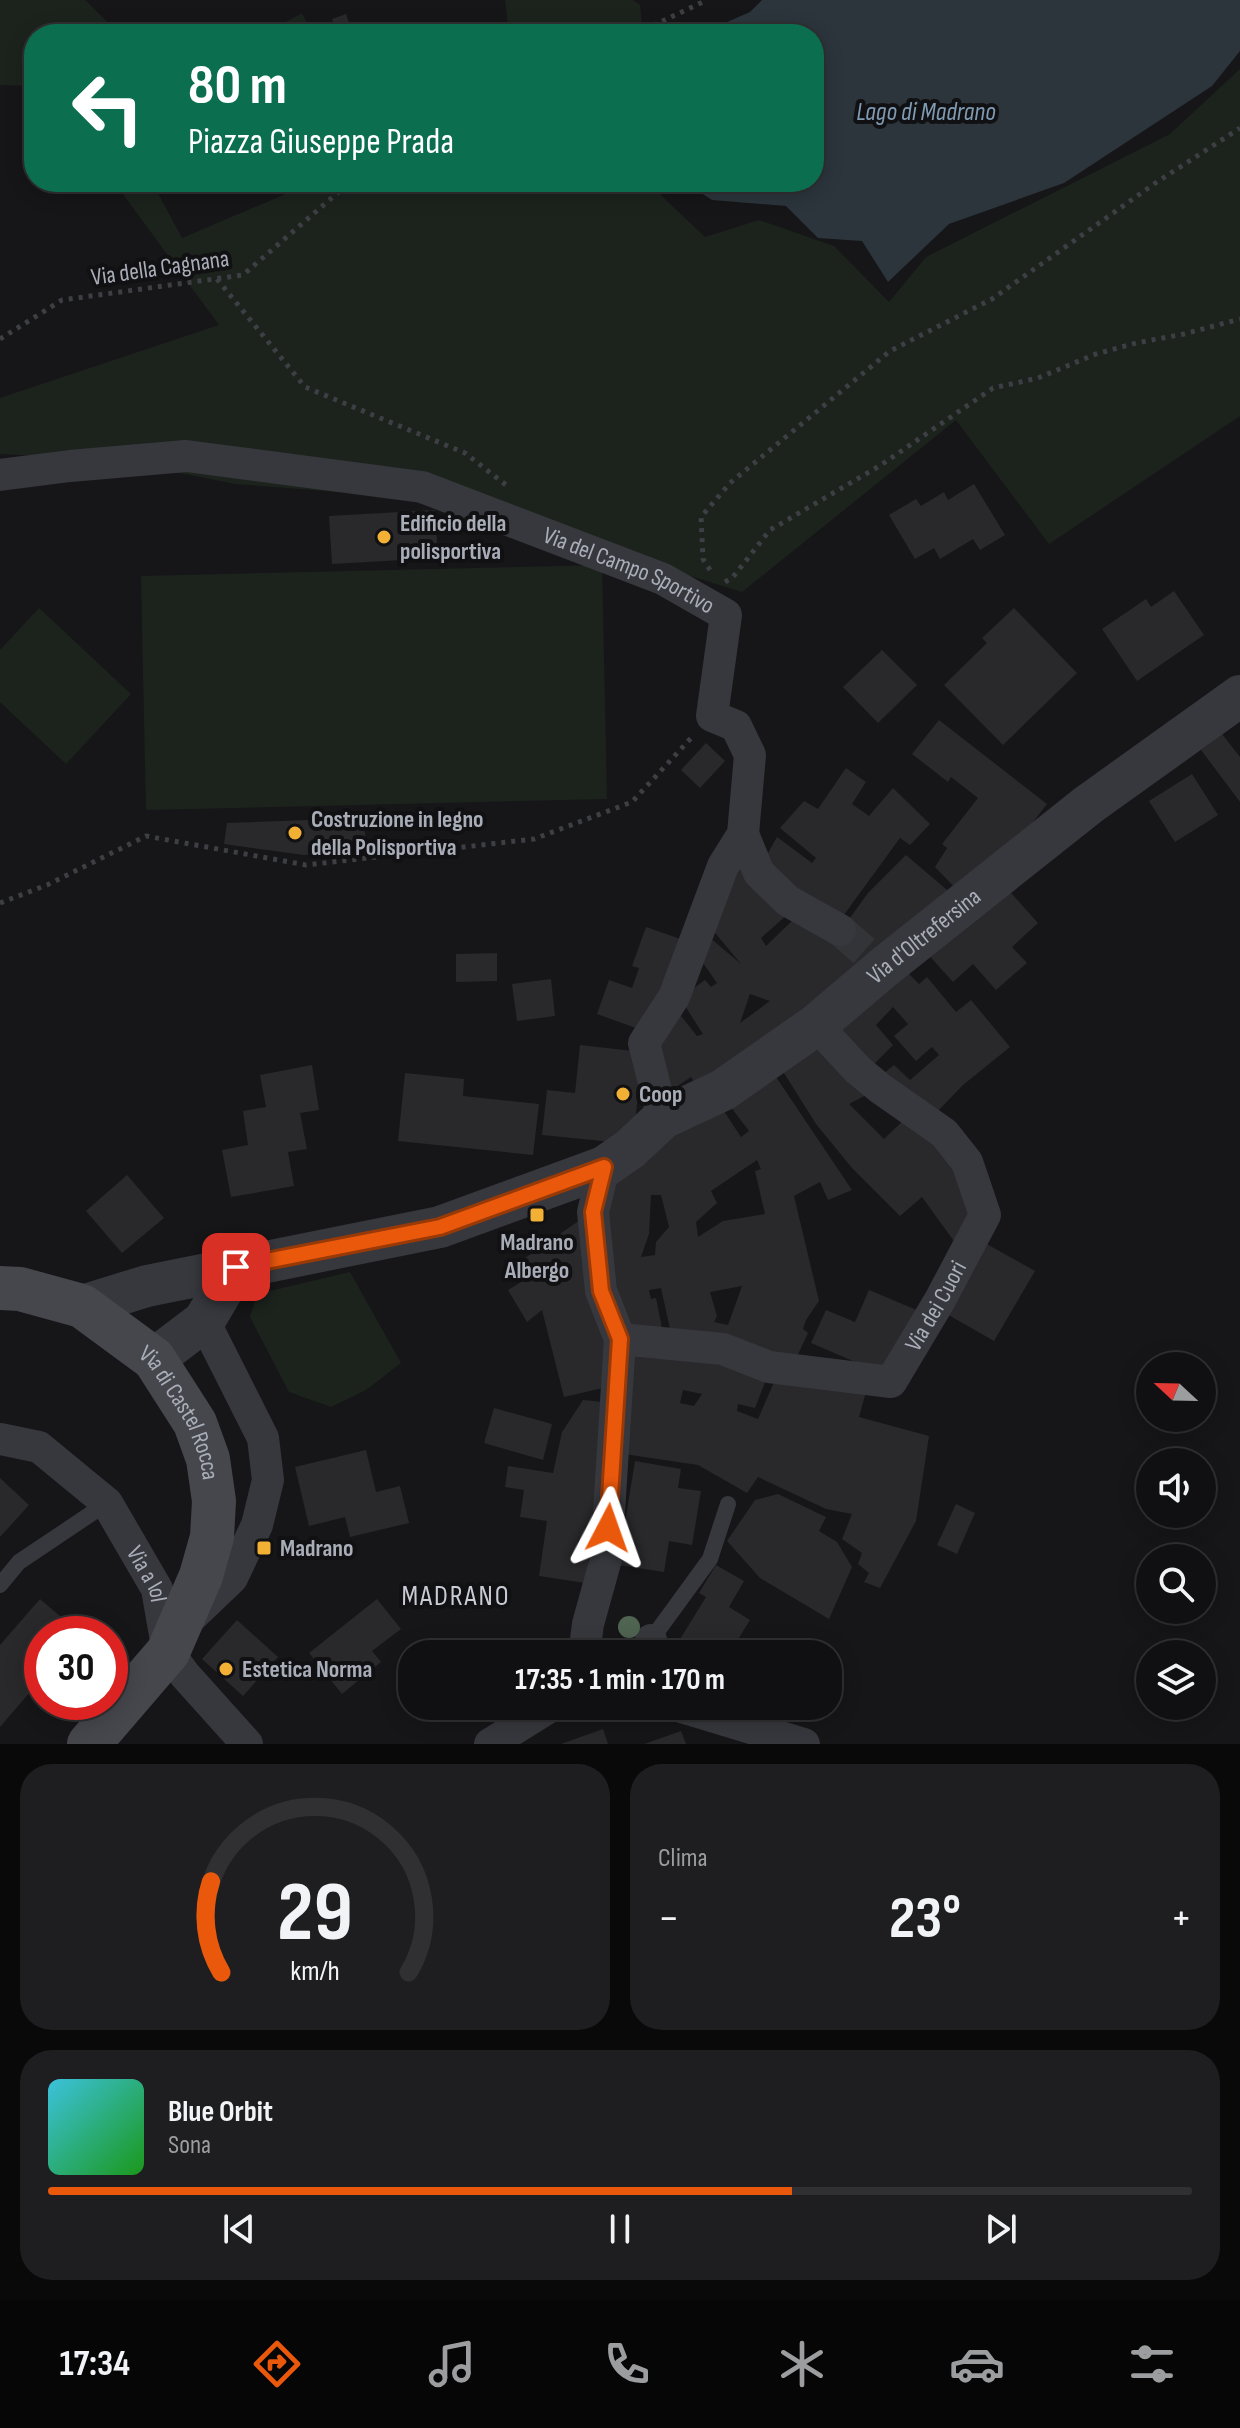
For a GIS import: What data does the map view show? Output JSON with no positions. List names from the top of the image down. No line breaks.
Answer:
{"streets":{"main road":["Via di Castel Rocca"],"street":["Via del Campo Sportivo","Via d'Oltrefersina","Via dei Cuori","Via a Iol"],"path":["Via della Cagnana"]},"crossings":[["Via d'Oltrefersina","Via dei Cuori"],["Via d'Oltrefersina","Via di Castel Rocca"],["Via di Castel Rocca","Via a Iol"]],"districts":["MADRANO"],"water":["Lago di Madrano"],"places":{"other":["Edificio della polisportiva","Costruzione in legno della Polisportiva","Coop","Estetica Norma"],"transit":["Madrano Albergo","Madrano"]},"north":"left","page":{"turn":["80 m","Piazza Giuseppe Prada"],"limit":"30","trip":"17:35 · 1 min · 170 m","tile":"Clima","heat":["−","23°","+"],"song":["Blue Orbit","Sona"],"tabs":"17:34","gauge":["29","km/h"]}}
